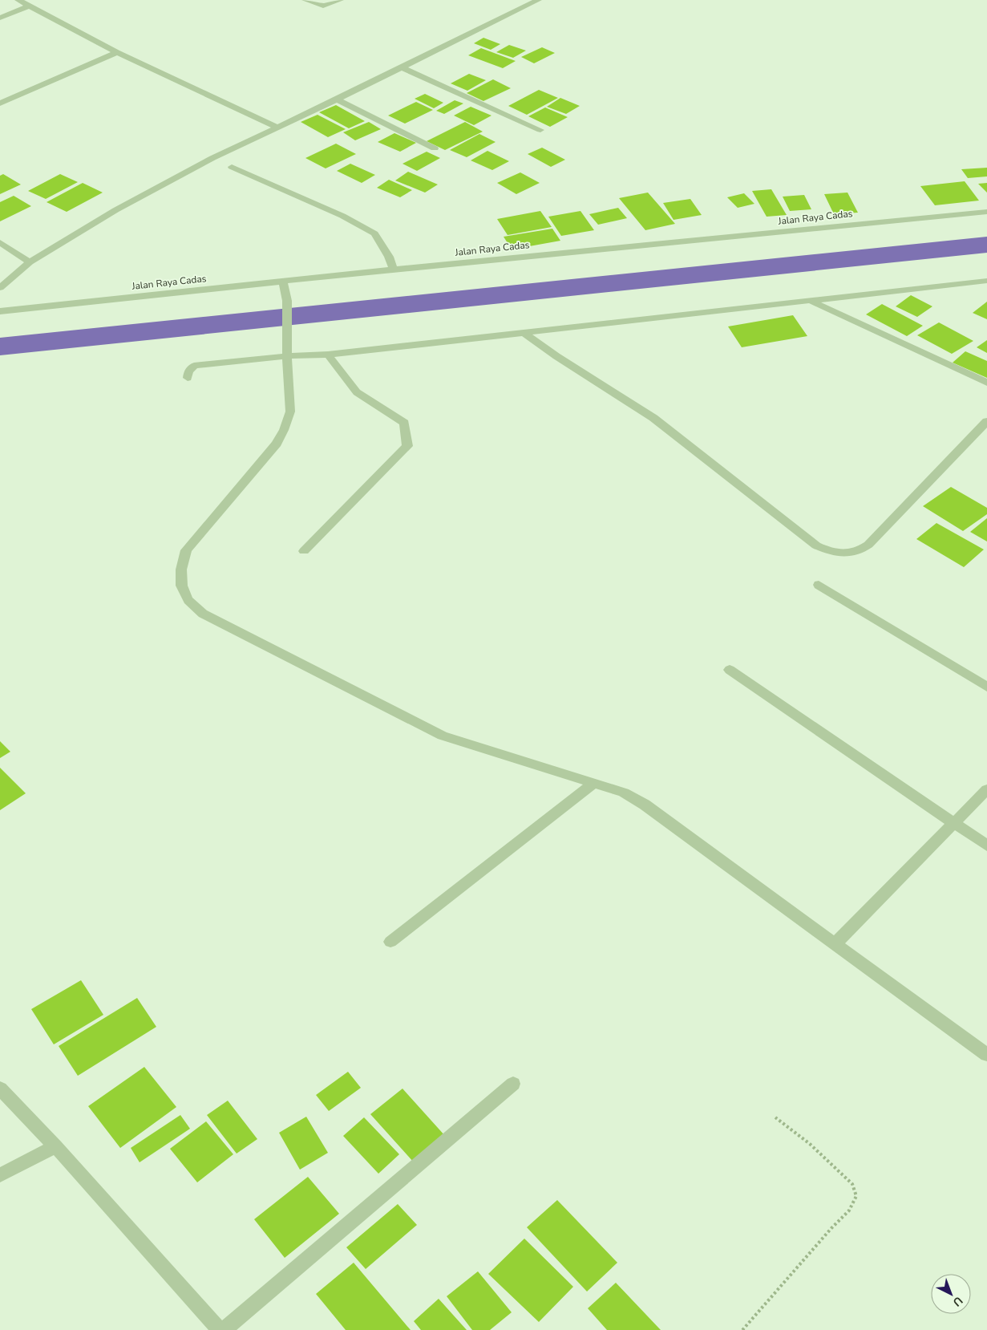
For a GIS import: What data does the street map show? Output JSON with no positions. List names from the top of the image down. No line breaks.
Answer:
{"streets":{"street":["Jalan Raya Cadas"]},"north":"bottom right"}
